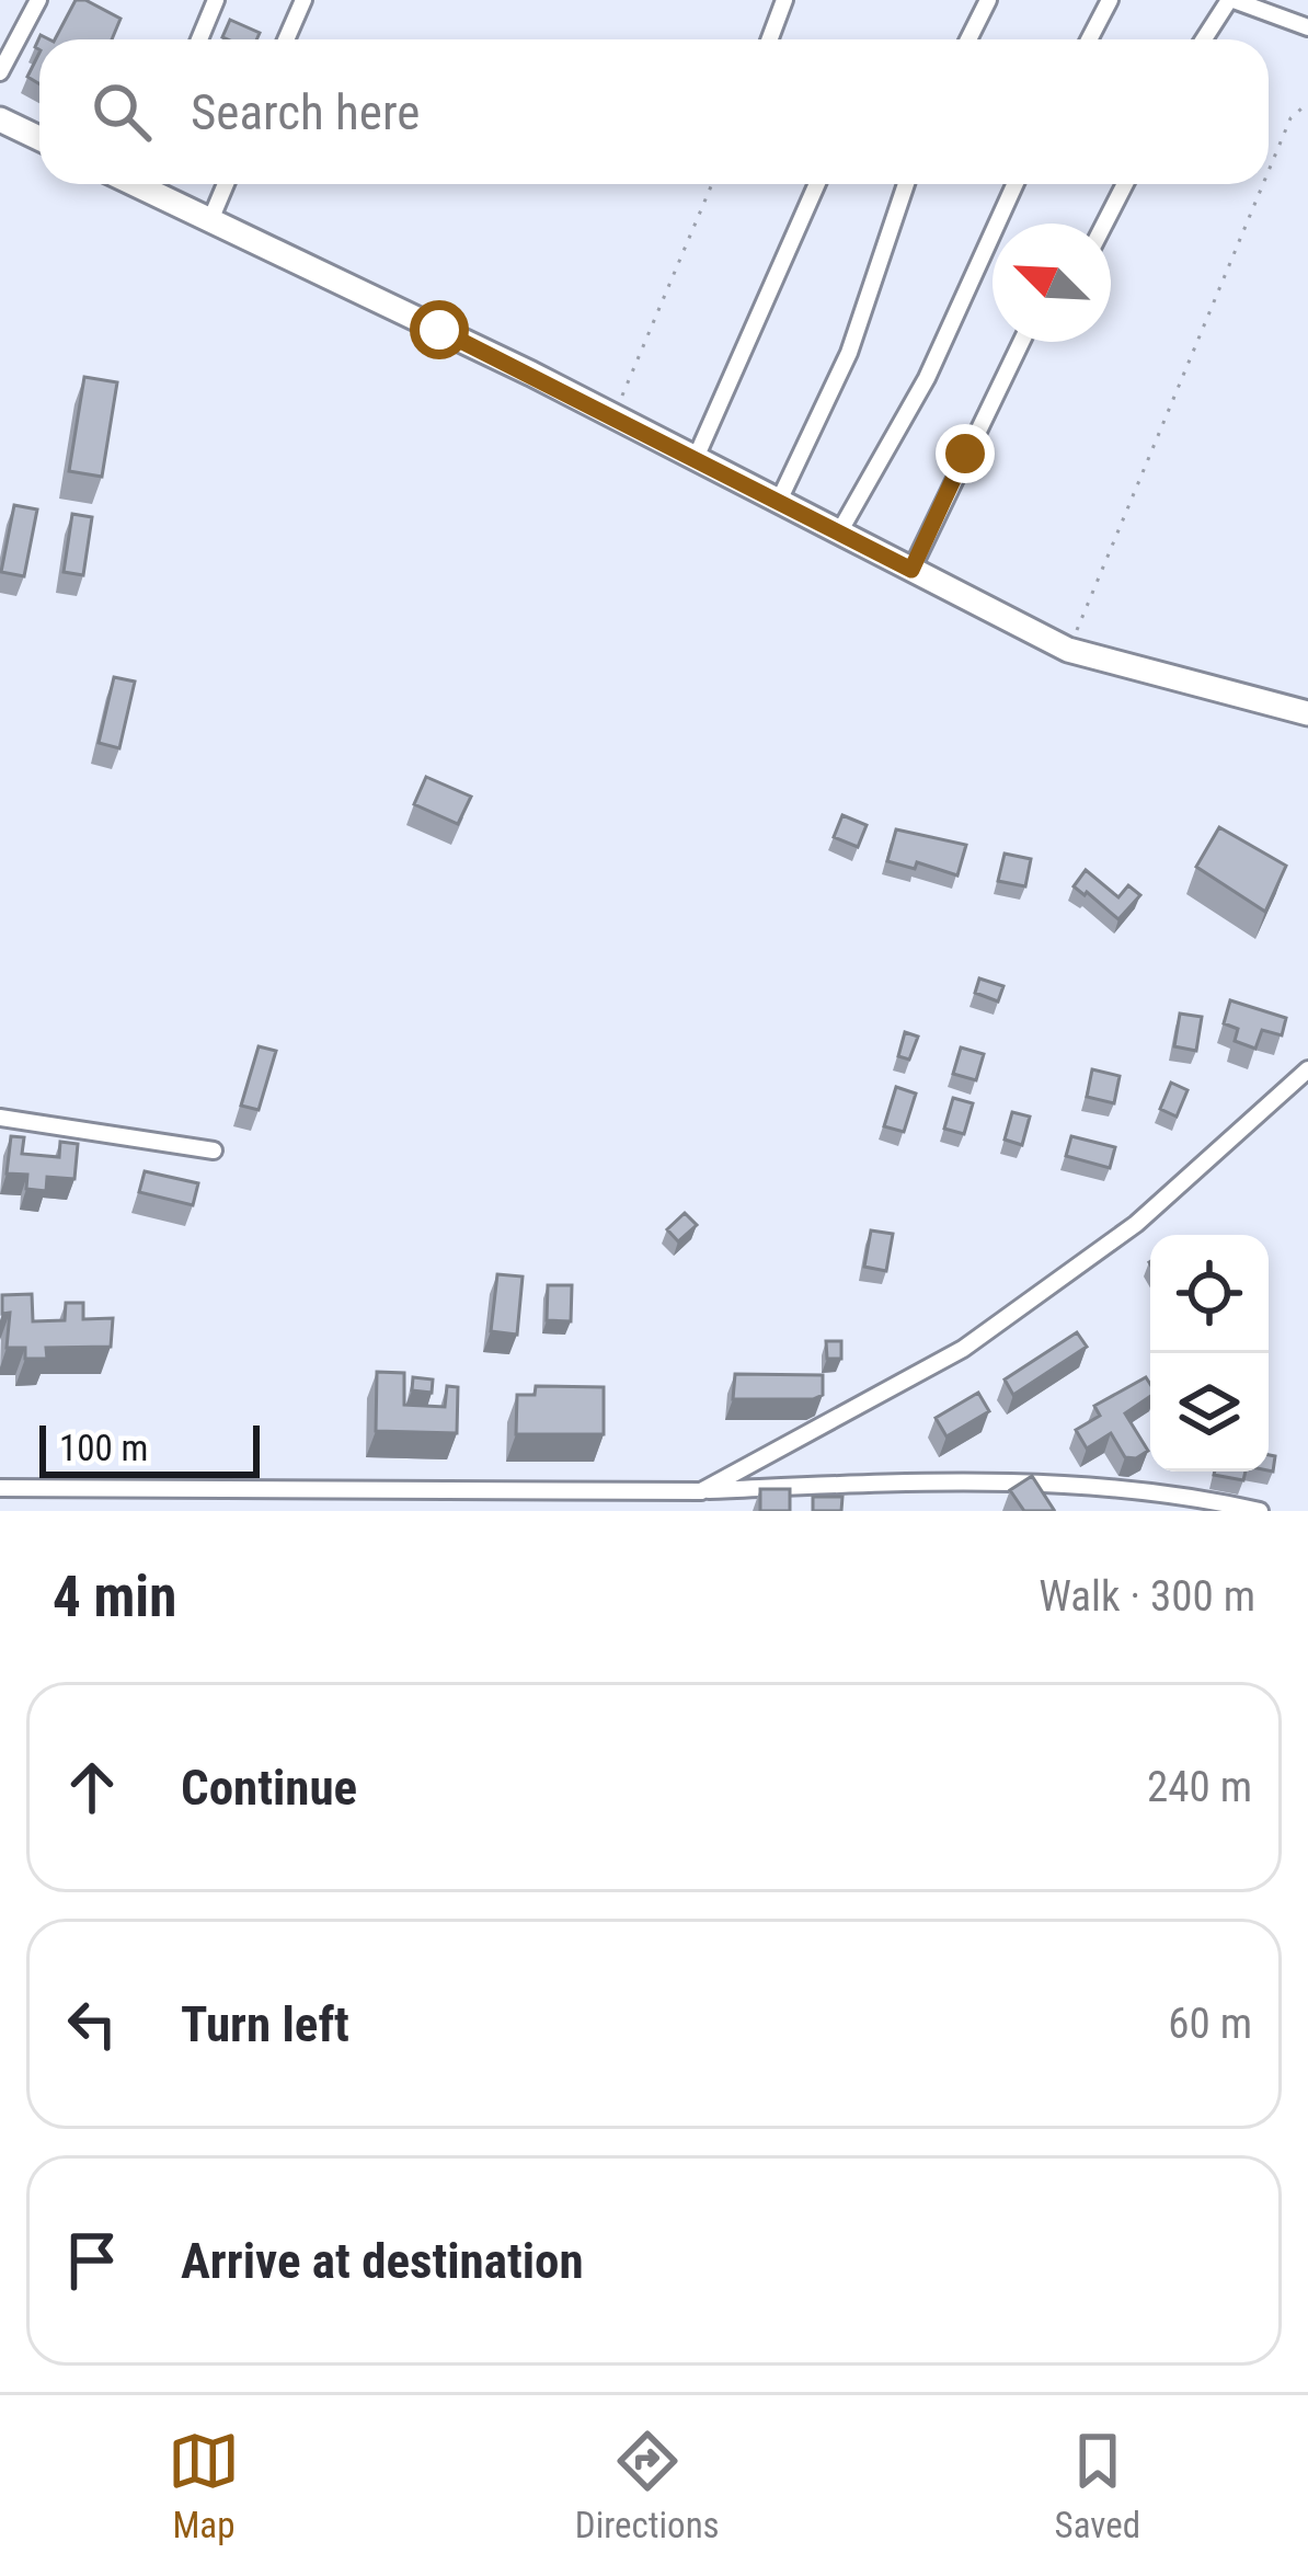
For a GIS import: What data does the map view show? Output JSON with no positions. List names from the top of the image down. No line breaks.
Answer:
{"scale_bar":"100 m","north":"top left","page":{"search":"Search here","scale":"100 m","heading":["4 min","Walk · 300 m"],"list":[["Continue","240 m"],["Turn left","60 m"],"Arrive at destination"],"nav":["Map","Directions","Saved"]}}
